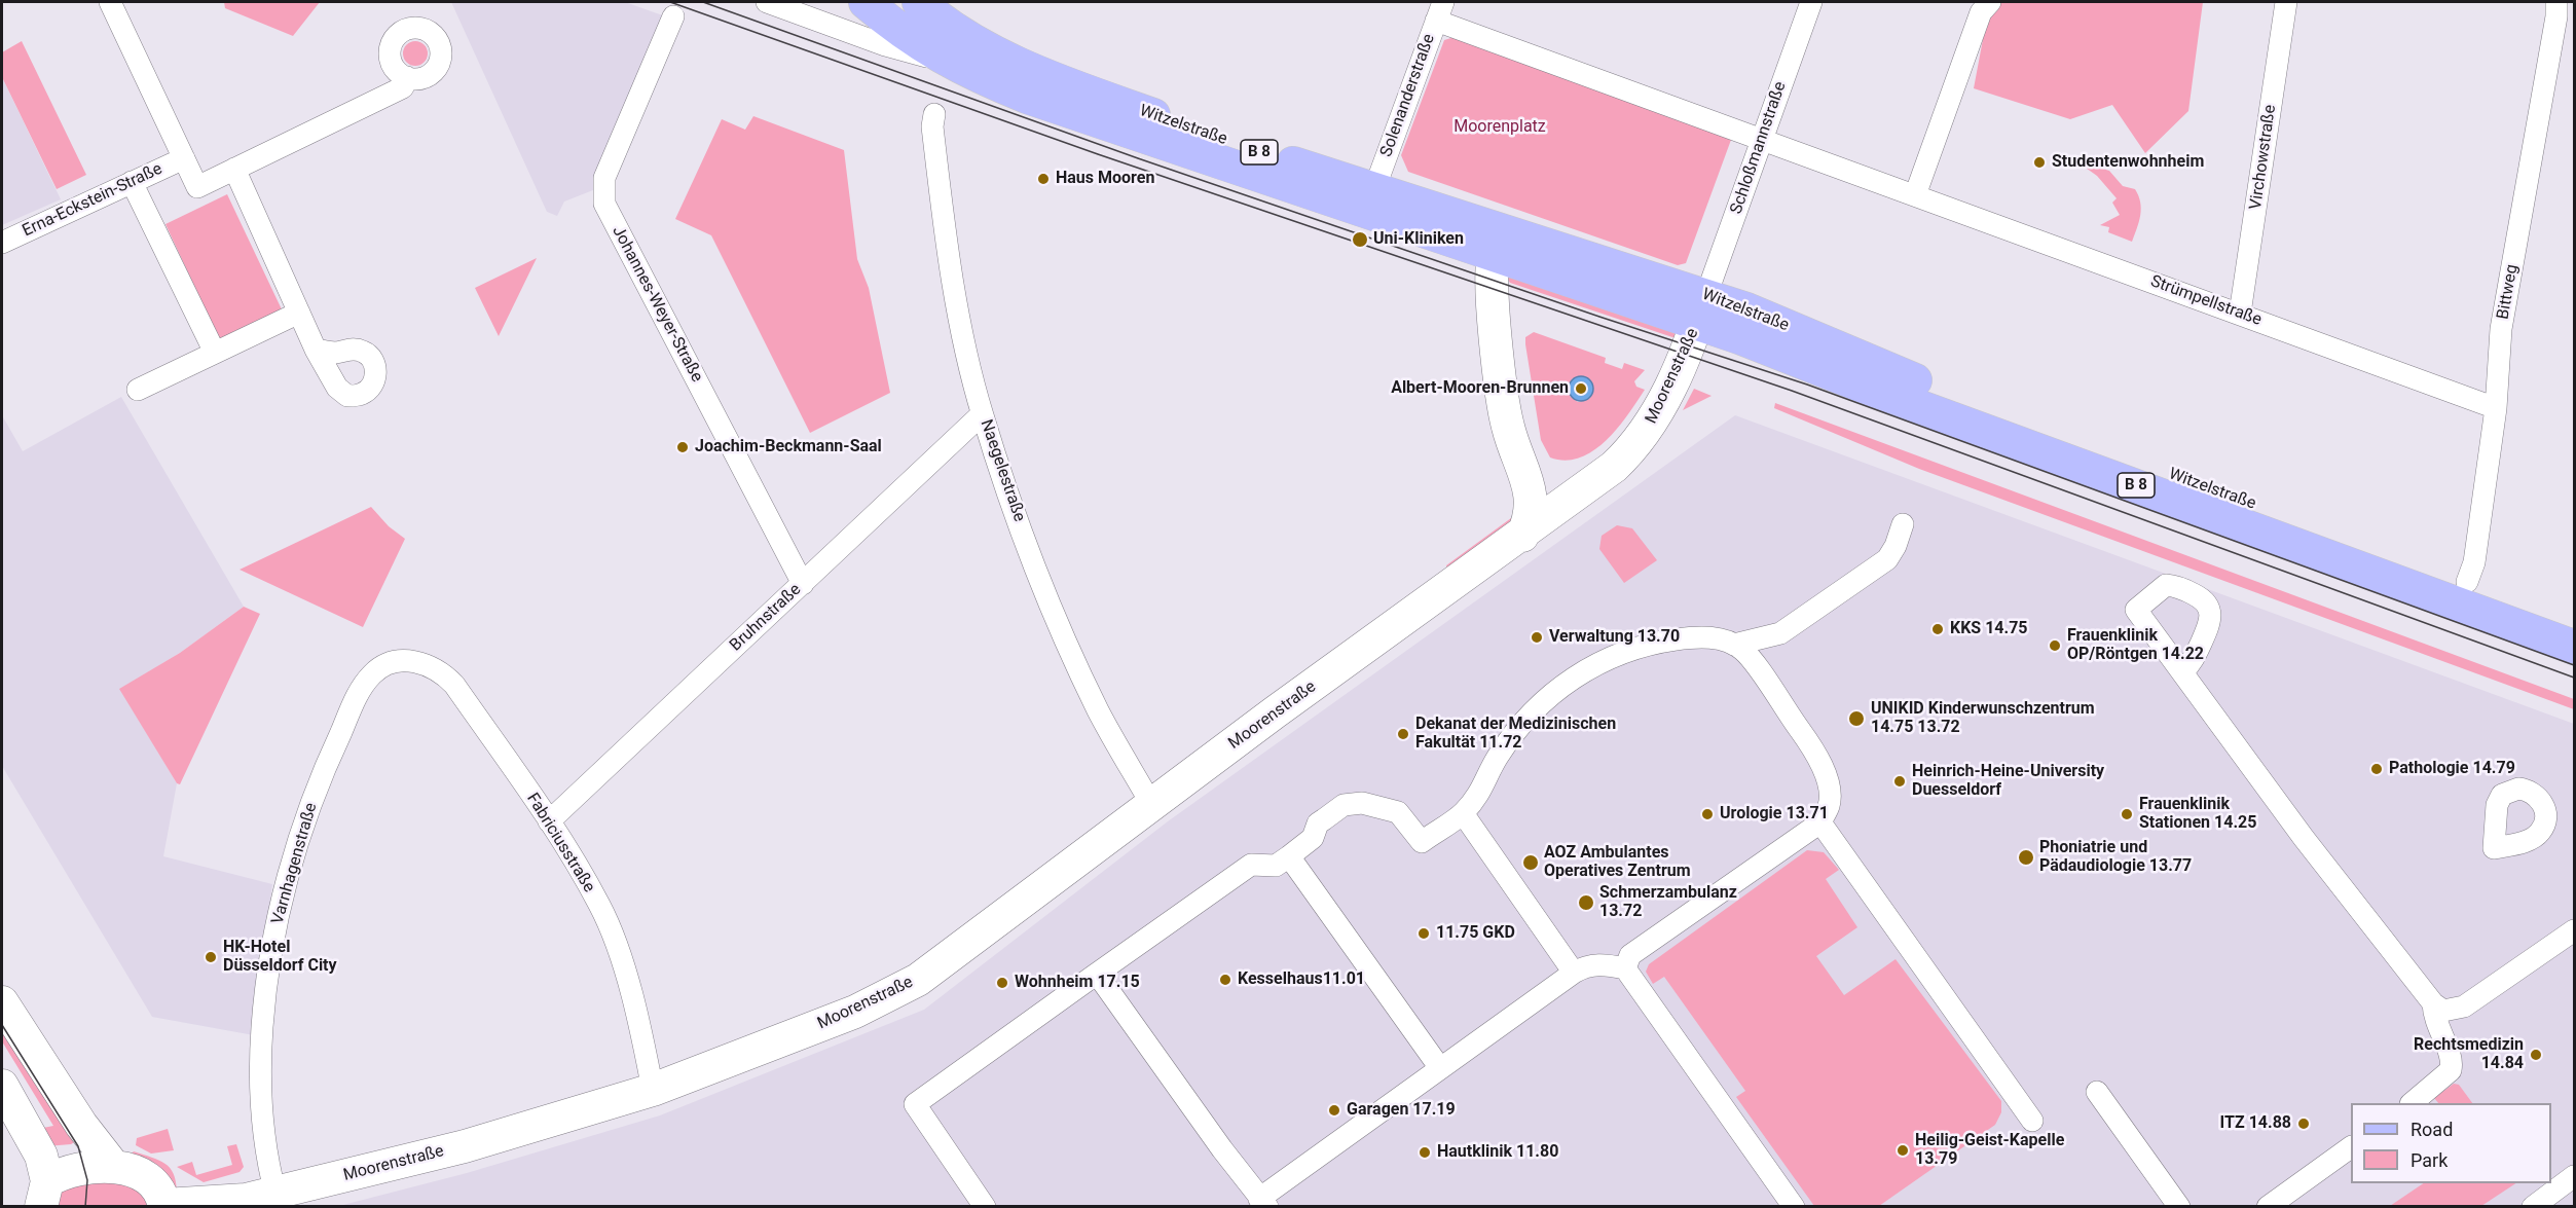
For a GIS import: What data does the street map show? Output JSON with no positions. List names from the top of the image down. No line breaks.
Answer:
{"streets":{"main road":["Witzelstraße","B 8"],"street":["Solenanderstraße","Schloßmannstraße","Virchowstraße","Erna-Eckstein-Straße","Bittweg","Strümpellstraße","Johannes-Weyer-Straße","Moorenstraße","Naegelestraße","Bruhnstraße","Fabriciusstraße","Varnhagenstraße"]},"crossings":[["Solenanderstraße","Witzelstraße"],["Witzelstraße","Schloßmannstraße"],["Witzelstraße","Bittweg"],["Witzelstraße","Moorenstraße"],["Schloßmannstraße","Strümpellstraße"],["Schloßmannstraße","Moorenstraße"],["Virchowstraße","Strümpellstraße"],["Bittweg","Strümpellstraße"],["Johannes-Weyer-Straße","Bruhnstraße"],["Moorenstraße","Naegelestraße"],["Moorenstraße","Fabriciusstraße"],["Moorenstraße","Varnhagenstraße"],["Naegelestraße","Bruhnstraße"],["Bruhnstraße","Fabriciusstraße"],["Fabriciusstraße","Varnhagenstraße"]],"parks":["Moorenplatz"],"places":["Studentenwohnheim","Haus Mooren","Uni-Kliniken","Albert-Mooren-Brunnen","Joachim-Beckmann-Saal","KKS 14.75","Verwaltung 13.70","Frauenklinik OP/Röntgen 14.22","UNIKID Kinderwunschzentrum 14.75 13.72","Dekanat der Medizinischen Fakultät 11.72","Pathologie 14.79","Heinrich-Heine-University Duesseldorf","Urologie 13.71","Frauenklinik Stationen 14.25","Phoniatrie und Pädaudiologie 13.77","AOZ Ambulantes Operatives Zentrum","Schmerzambulanz 13.72","11.75 GKD","HK-Hotel Düsseldorf City","Kesselhaus11.01","Wohnheim 17.15","Rechtsmedizin 14.84","Garagen 17.19","ITZ 14.88","Heilig-Geist-Kapelle 13.79","Hautklinik 11.80"],"legend":["Road","Park"]}
